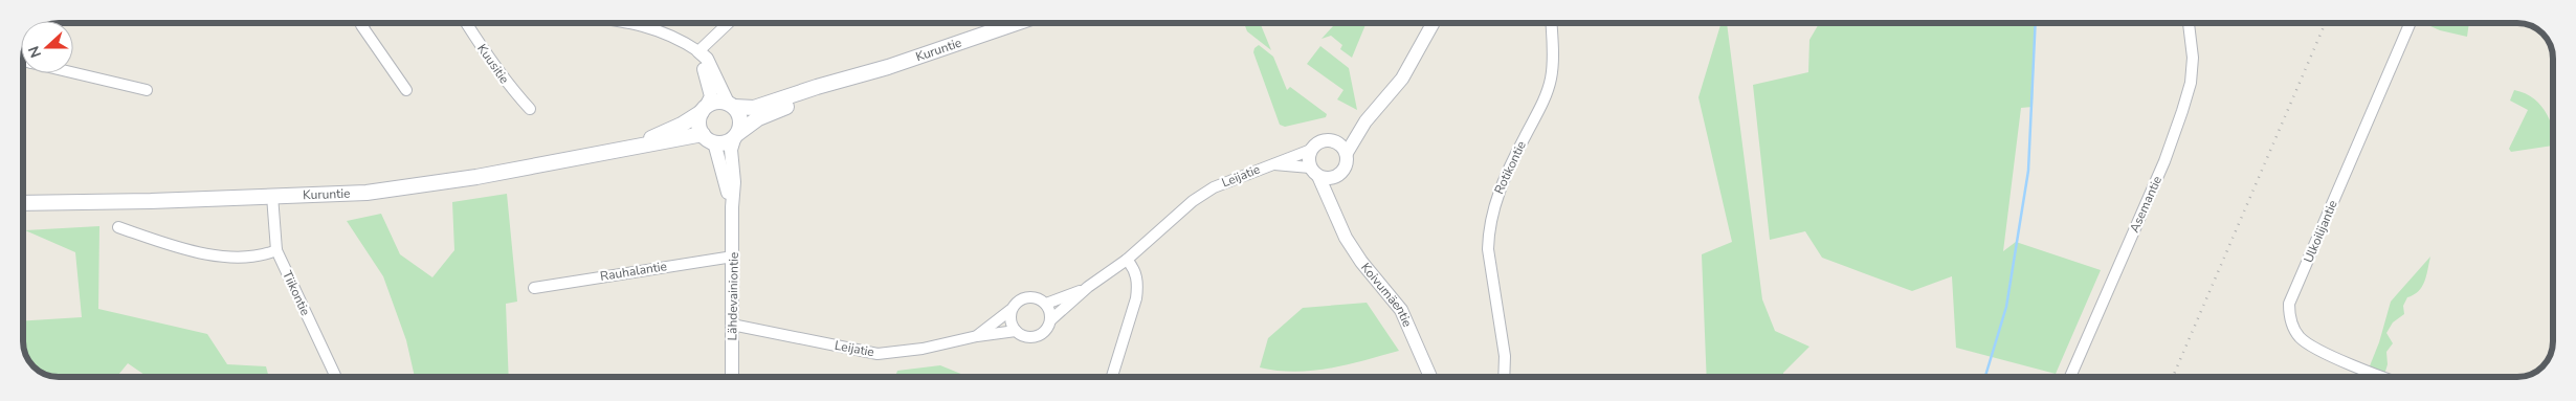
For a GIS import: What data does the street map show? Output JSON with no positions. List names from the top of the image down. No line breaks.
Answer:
{"streets":{"main road":["Kuruntie"],"street":["Kuusitie","Rotikontie","Leijatie","Asemantie","Ulkoilijantie","Rauhalantie","Tiikontie","Lähdevainiontie","Koivumäentie"]},"crossings":[["Kuruntie","Tiikontie"],["Kuruntie","Lähdevainiontie"],["Leijatie","Lähdevainiontie"],["Leijatie","Koivumäentie"],["Rauhalantie","Lähdevainiontie"]],"north":"left"}
